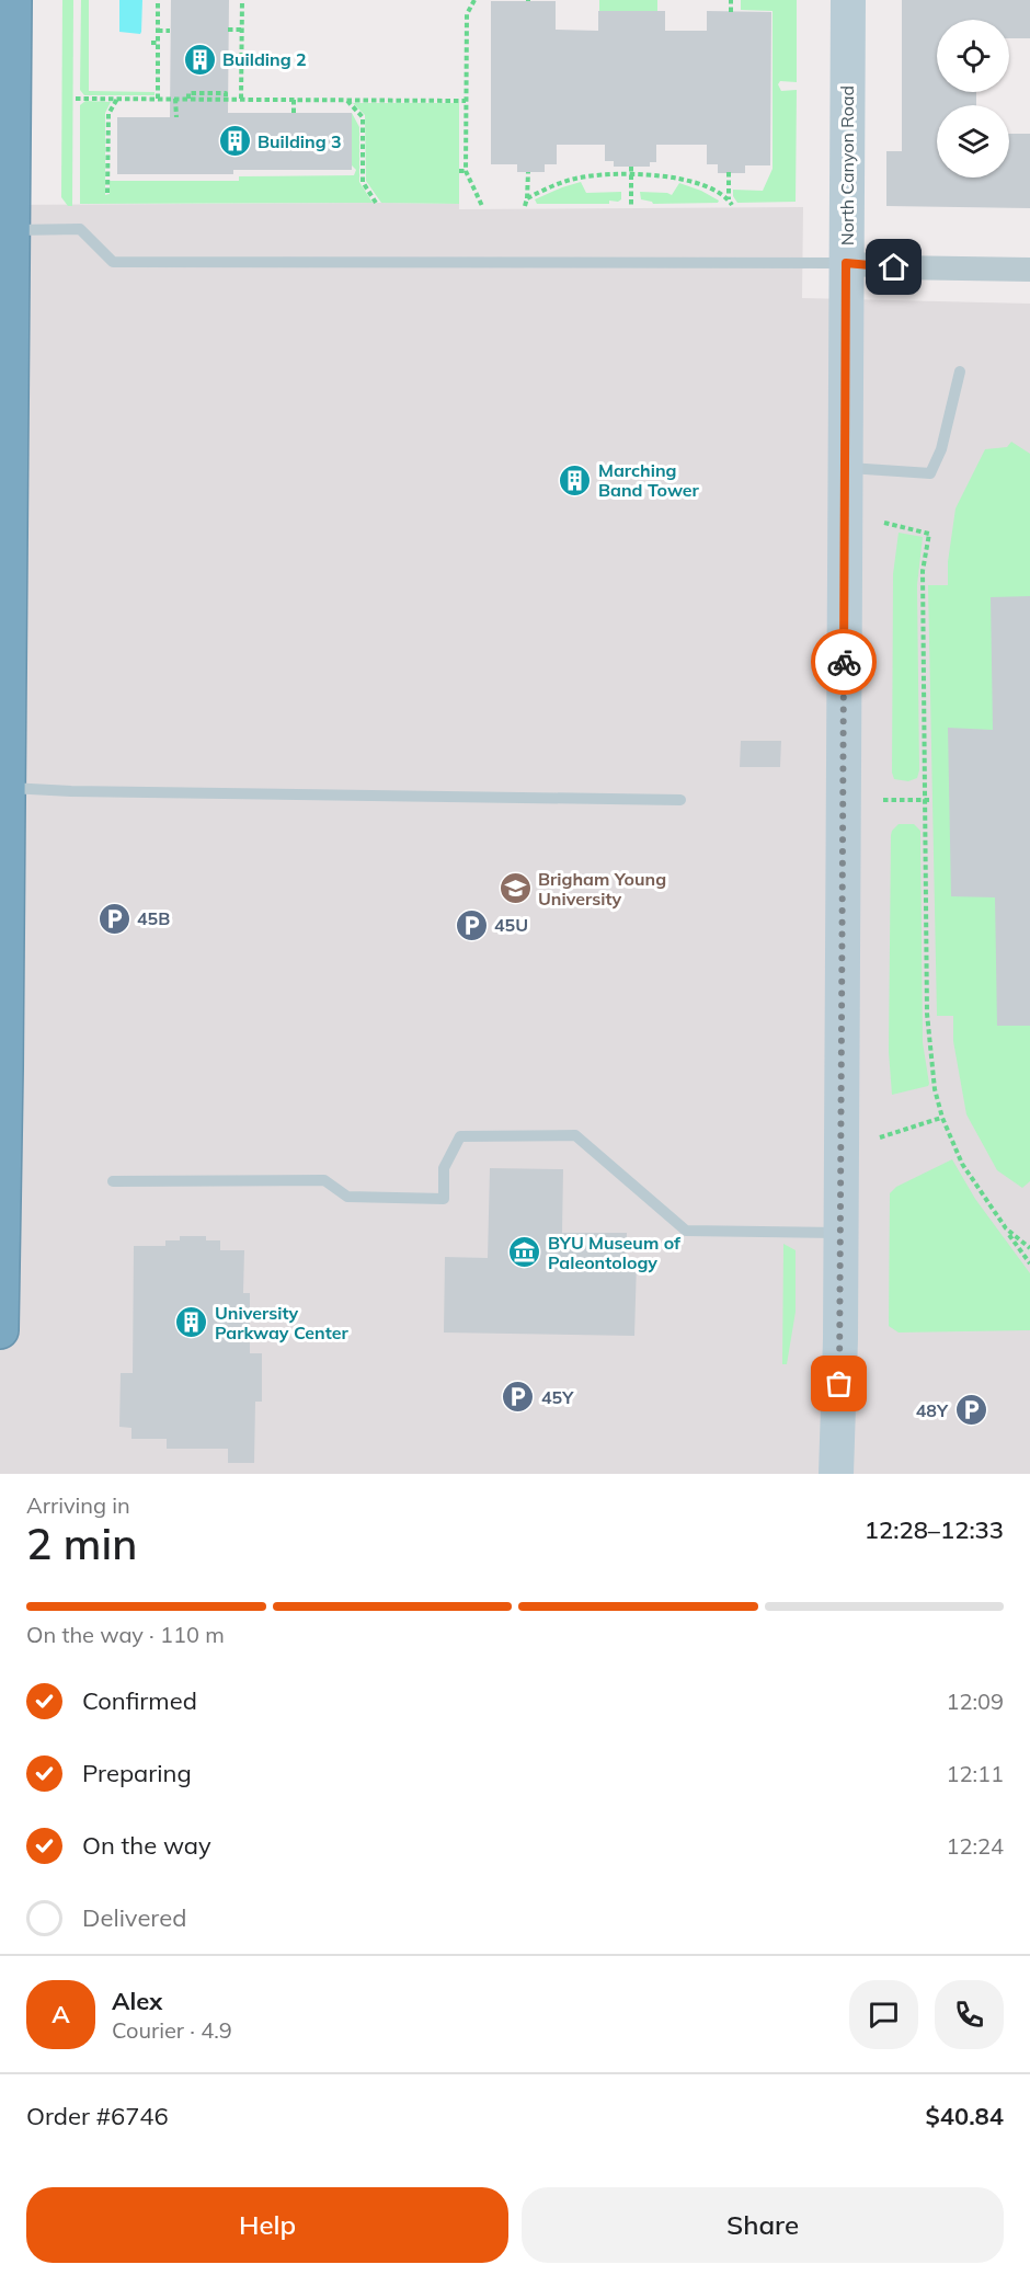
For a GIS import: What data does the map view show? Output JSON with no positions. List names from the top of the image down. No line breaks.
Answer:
{"streets":{"main road":["North Canyon Road"]},"places":{"building":["Building 2","Building 3","Marching Band Tower","University Parkway Center"],"school or university":["Brigham Young University"],"parking":["45B","45U","45Y","48Y"],"museum":["BYU Museum of Paleontology"]},"page":{"heading":["2 min","Arriving in","12:28–12:33"],"panel":["Alex","Courier · 4.9","Order #6746","$40.84"],"bar":"On the way · 110 m","list":[["Confirmed","12:09"],["Preparing","12:11"],["On the way","12:24"],"Delivered"],"round":"A","buttons":["Help","Share"]}}
